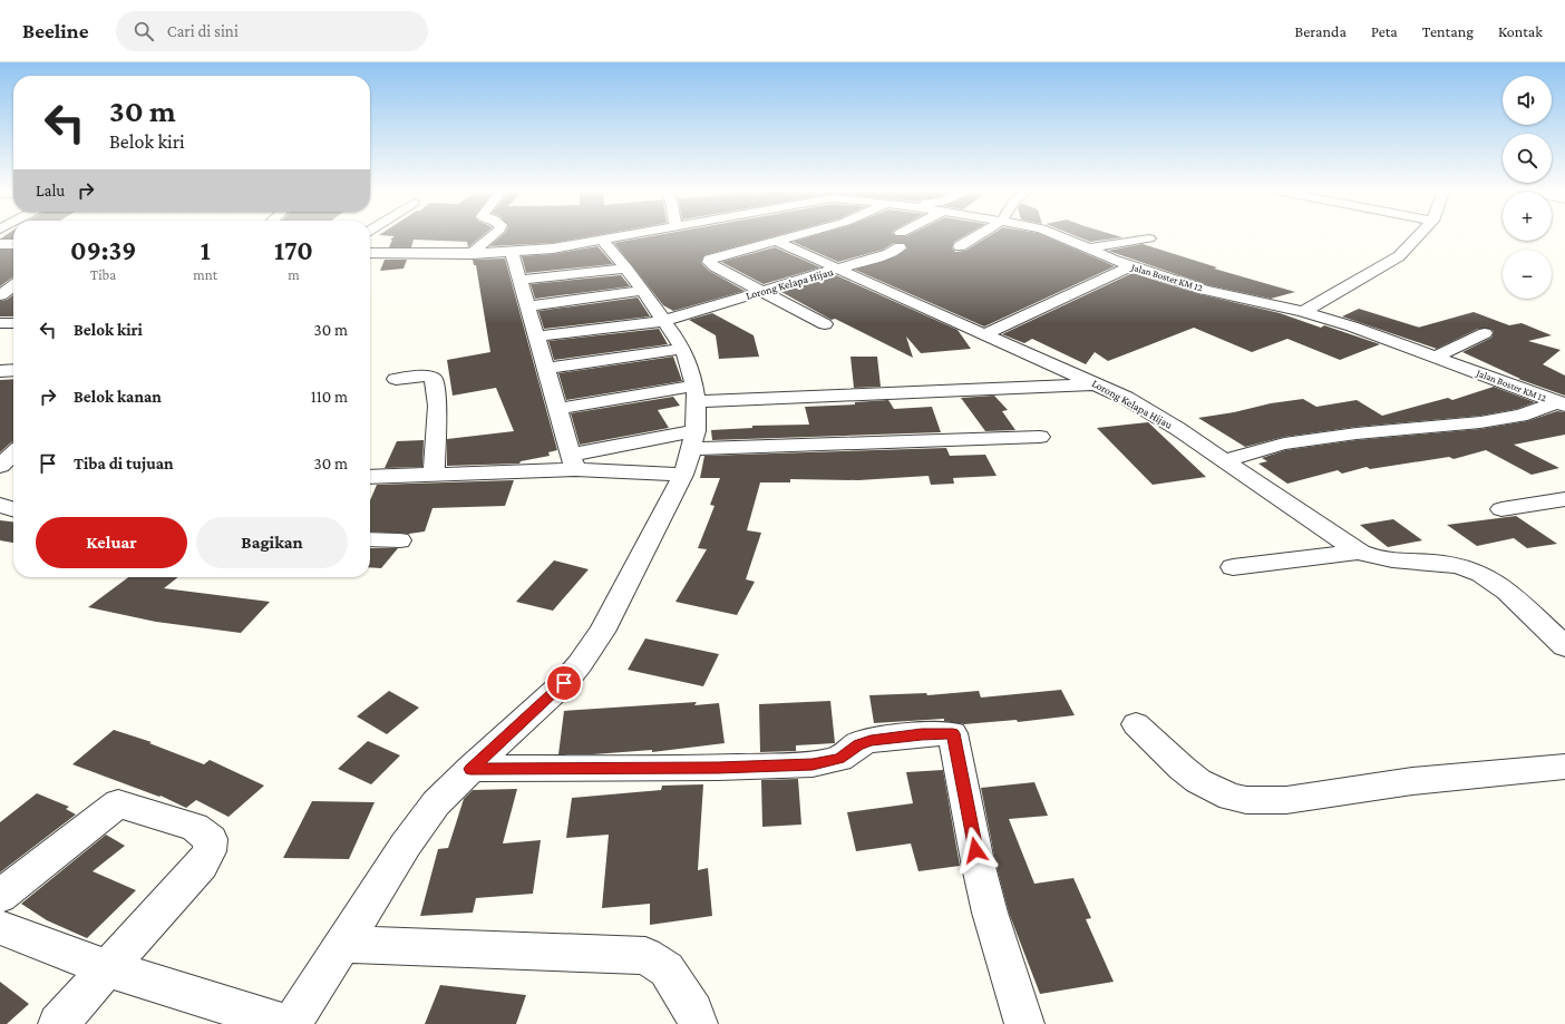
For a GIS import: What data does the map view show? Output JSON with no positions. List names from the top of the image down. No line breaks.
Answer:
{"streets":{"street":["Jalan Boster KM 12","Lorong Kelapa Hijau"]},"page":{"header":"Beeline","search":"Cari di sini","nav":["Beranda","Peta","Tentang","Kontak"],"map_buttons":["+","−"],"turn":["30 m","Belok kiri"],"then":"Lalu","eta":["09:39","Tiba","1","mnt","170","m"],"list":[{"name":"Belok kiri","value":"30 m"},{"name":"Belok kanan","value":"110 m"},{"name":"Tiba di tujuan","value":"30 m"}],"buttons":["Keluar","Bagikan"]}}
